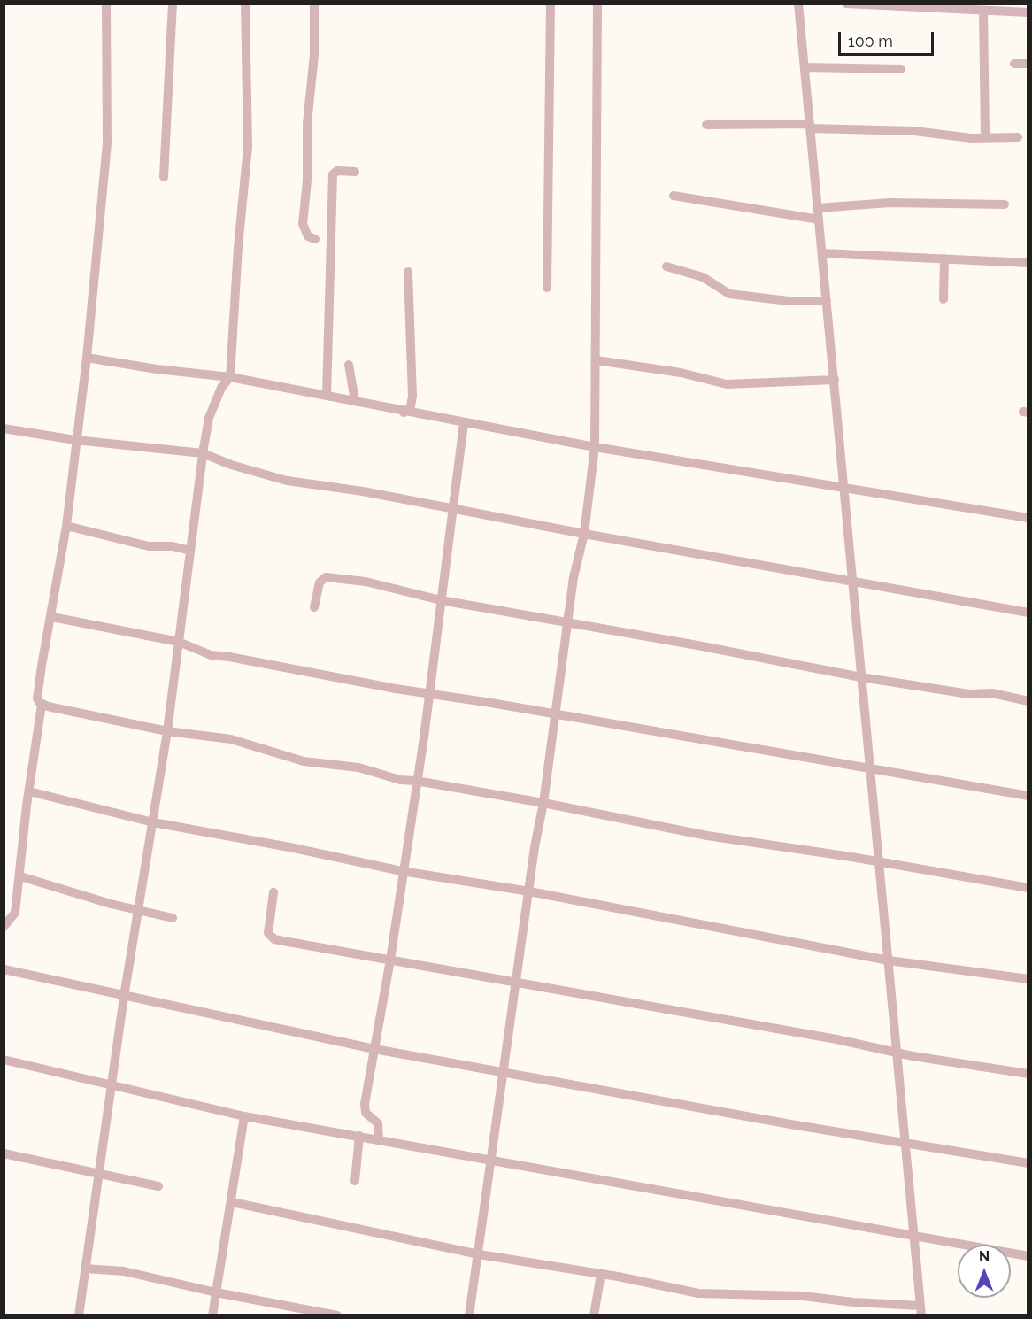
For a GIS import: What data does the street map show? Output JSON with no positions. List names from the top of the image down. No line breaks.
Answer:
{"scale_bar":"100 m","north":"top"}
